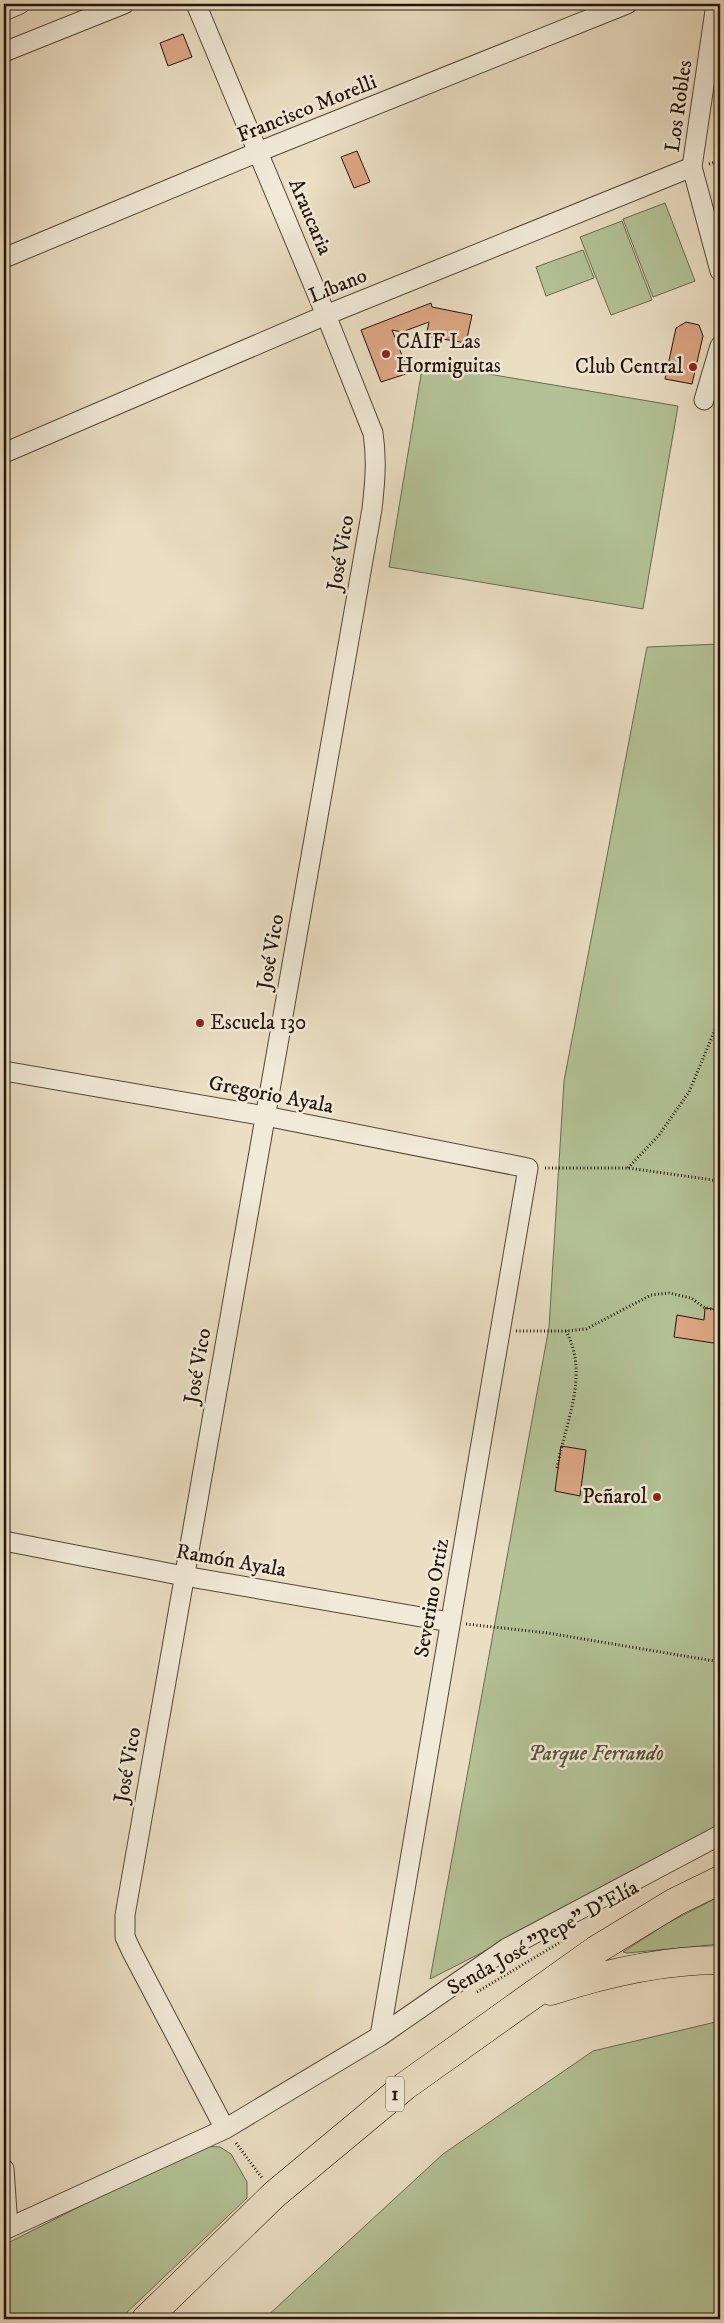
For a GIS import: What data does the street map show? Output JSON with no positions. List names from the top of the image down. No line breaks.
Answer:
{"streets":{"highway":["1"],"street":["Los Robles","Francisco Morelli","Araucaria","Líbano","José Vico","Gregorio Ayala","Ramón Ayala","Severino Ortiz"],"path":["Senda José \"Pepe\" D'Elía"]},"crossings":[["Los Robles","Líbano"],["Francisco Morelli","Araucaria"],["Araucaria","Líbano"],["Araucaria","José Vico"],["José Vico","Gregorio Ayala"],["José Vico","Ramón Ayala"],["Gregorio Ayala","Severino Ortiz"],["Ramón Ayala","Severino Ortiz"]],"parks":["Parque Ferrando"],"places":["CAIF Las Hormiguitas","Club Central","Escuela 130","Peñarol"]}
